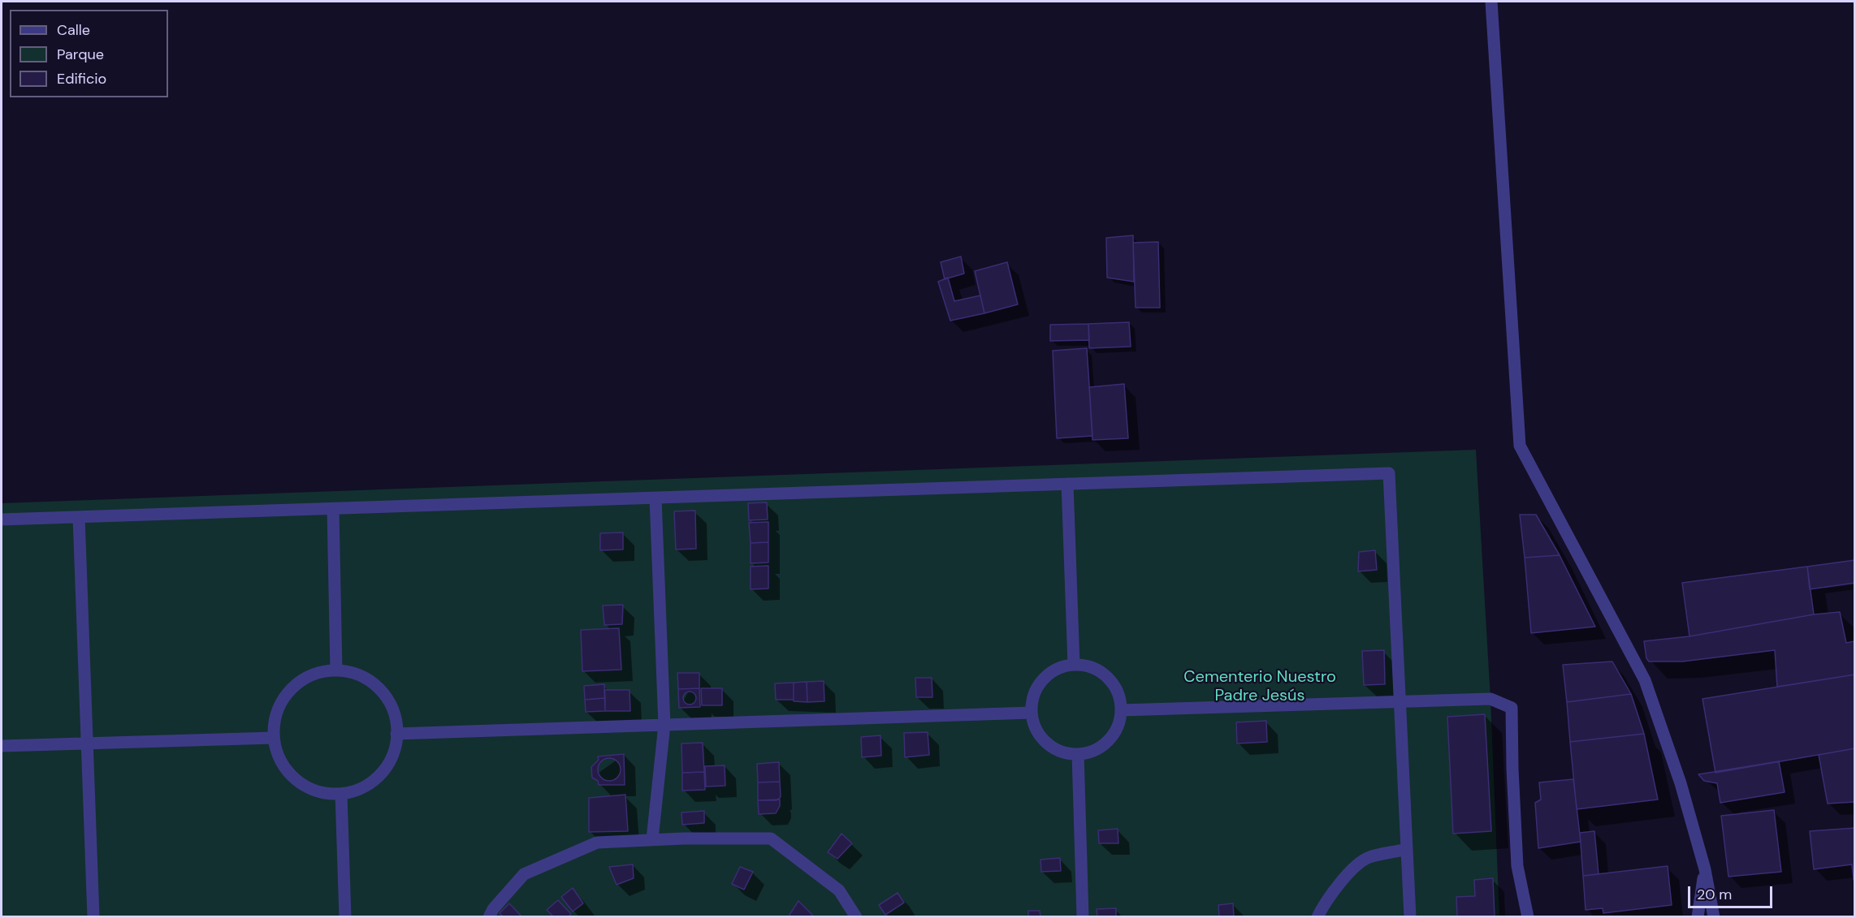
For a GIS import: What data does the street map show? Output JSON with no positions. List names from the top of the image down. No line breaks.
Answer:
{"parks":["Cementerio Nuestro Padre Jesús"],"legend":["Calle","Parque","Edificio"],"scale_bar":"20 m"}
